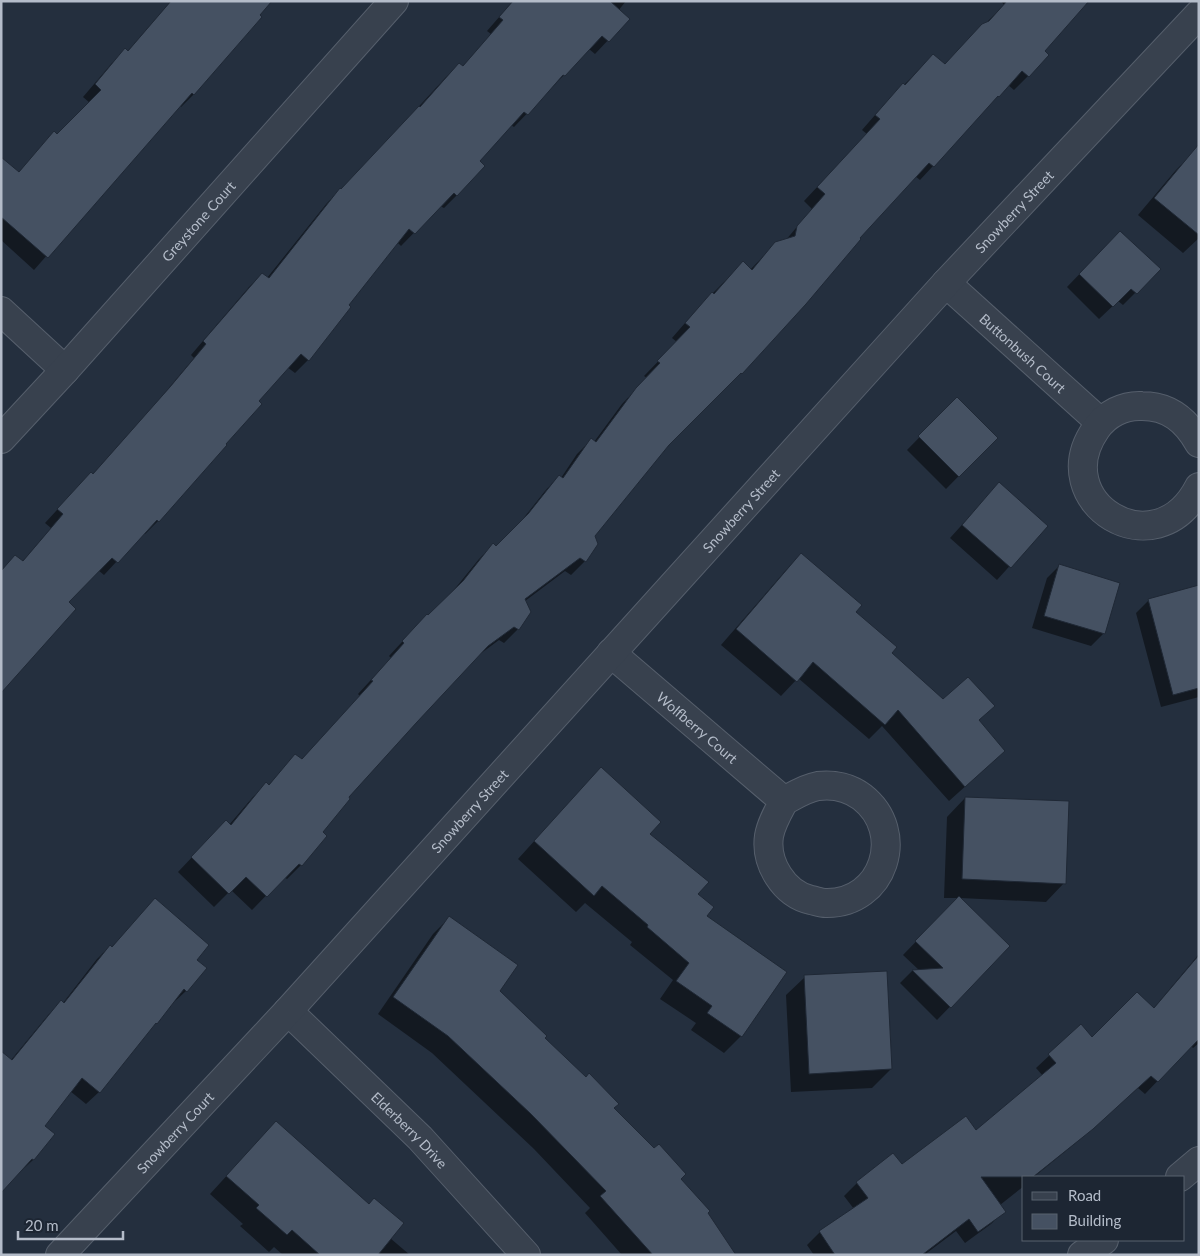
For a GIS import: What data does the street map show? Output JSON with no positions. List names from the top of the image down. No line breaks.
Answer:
{"streets":{"street":["Snowberry Street","Greystone Court","Buttonbush Court","Wolfberry Court","Elderberry Drive","Snowberry Court"]},"crossings":[["Snowberry Street","Buttonbush Court"],["Snowberry Street","Wolfberry Court"],["Snowberry Street","Elderberry Drive"],["Snowberry Street","Snowberry Court"],["Elderberry Drive","Snowberry Court"]],"legend":["Road","Building"],"scale_bar":"20 m"}
